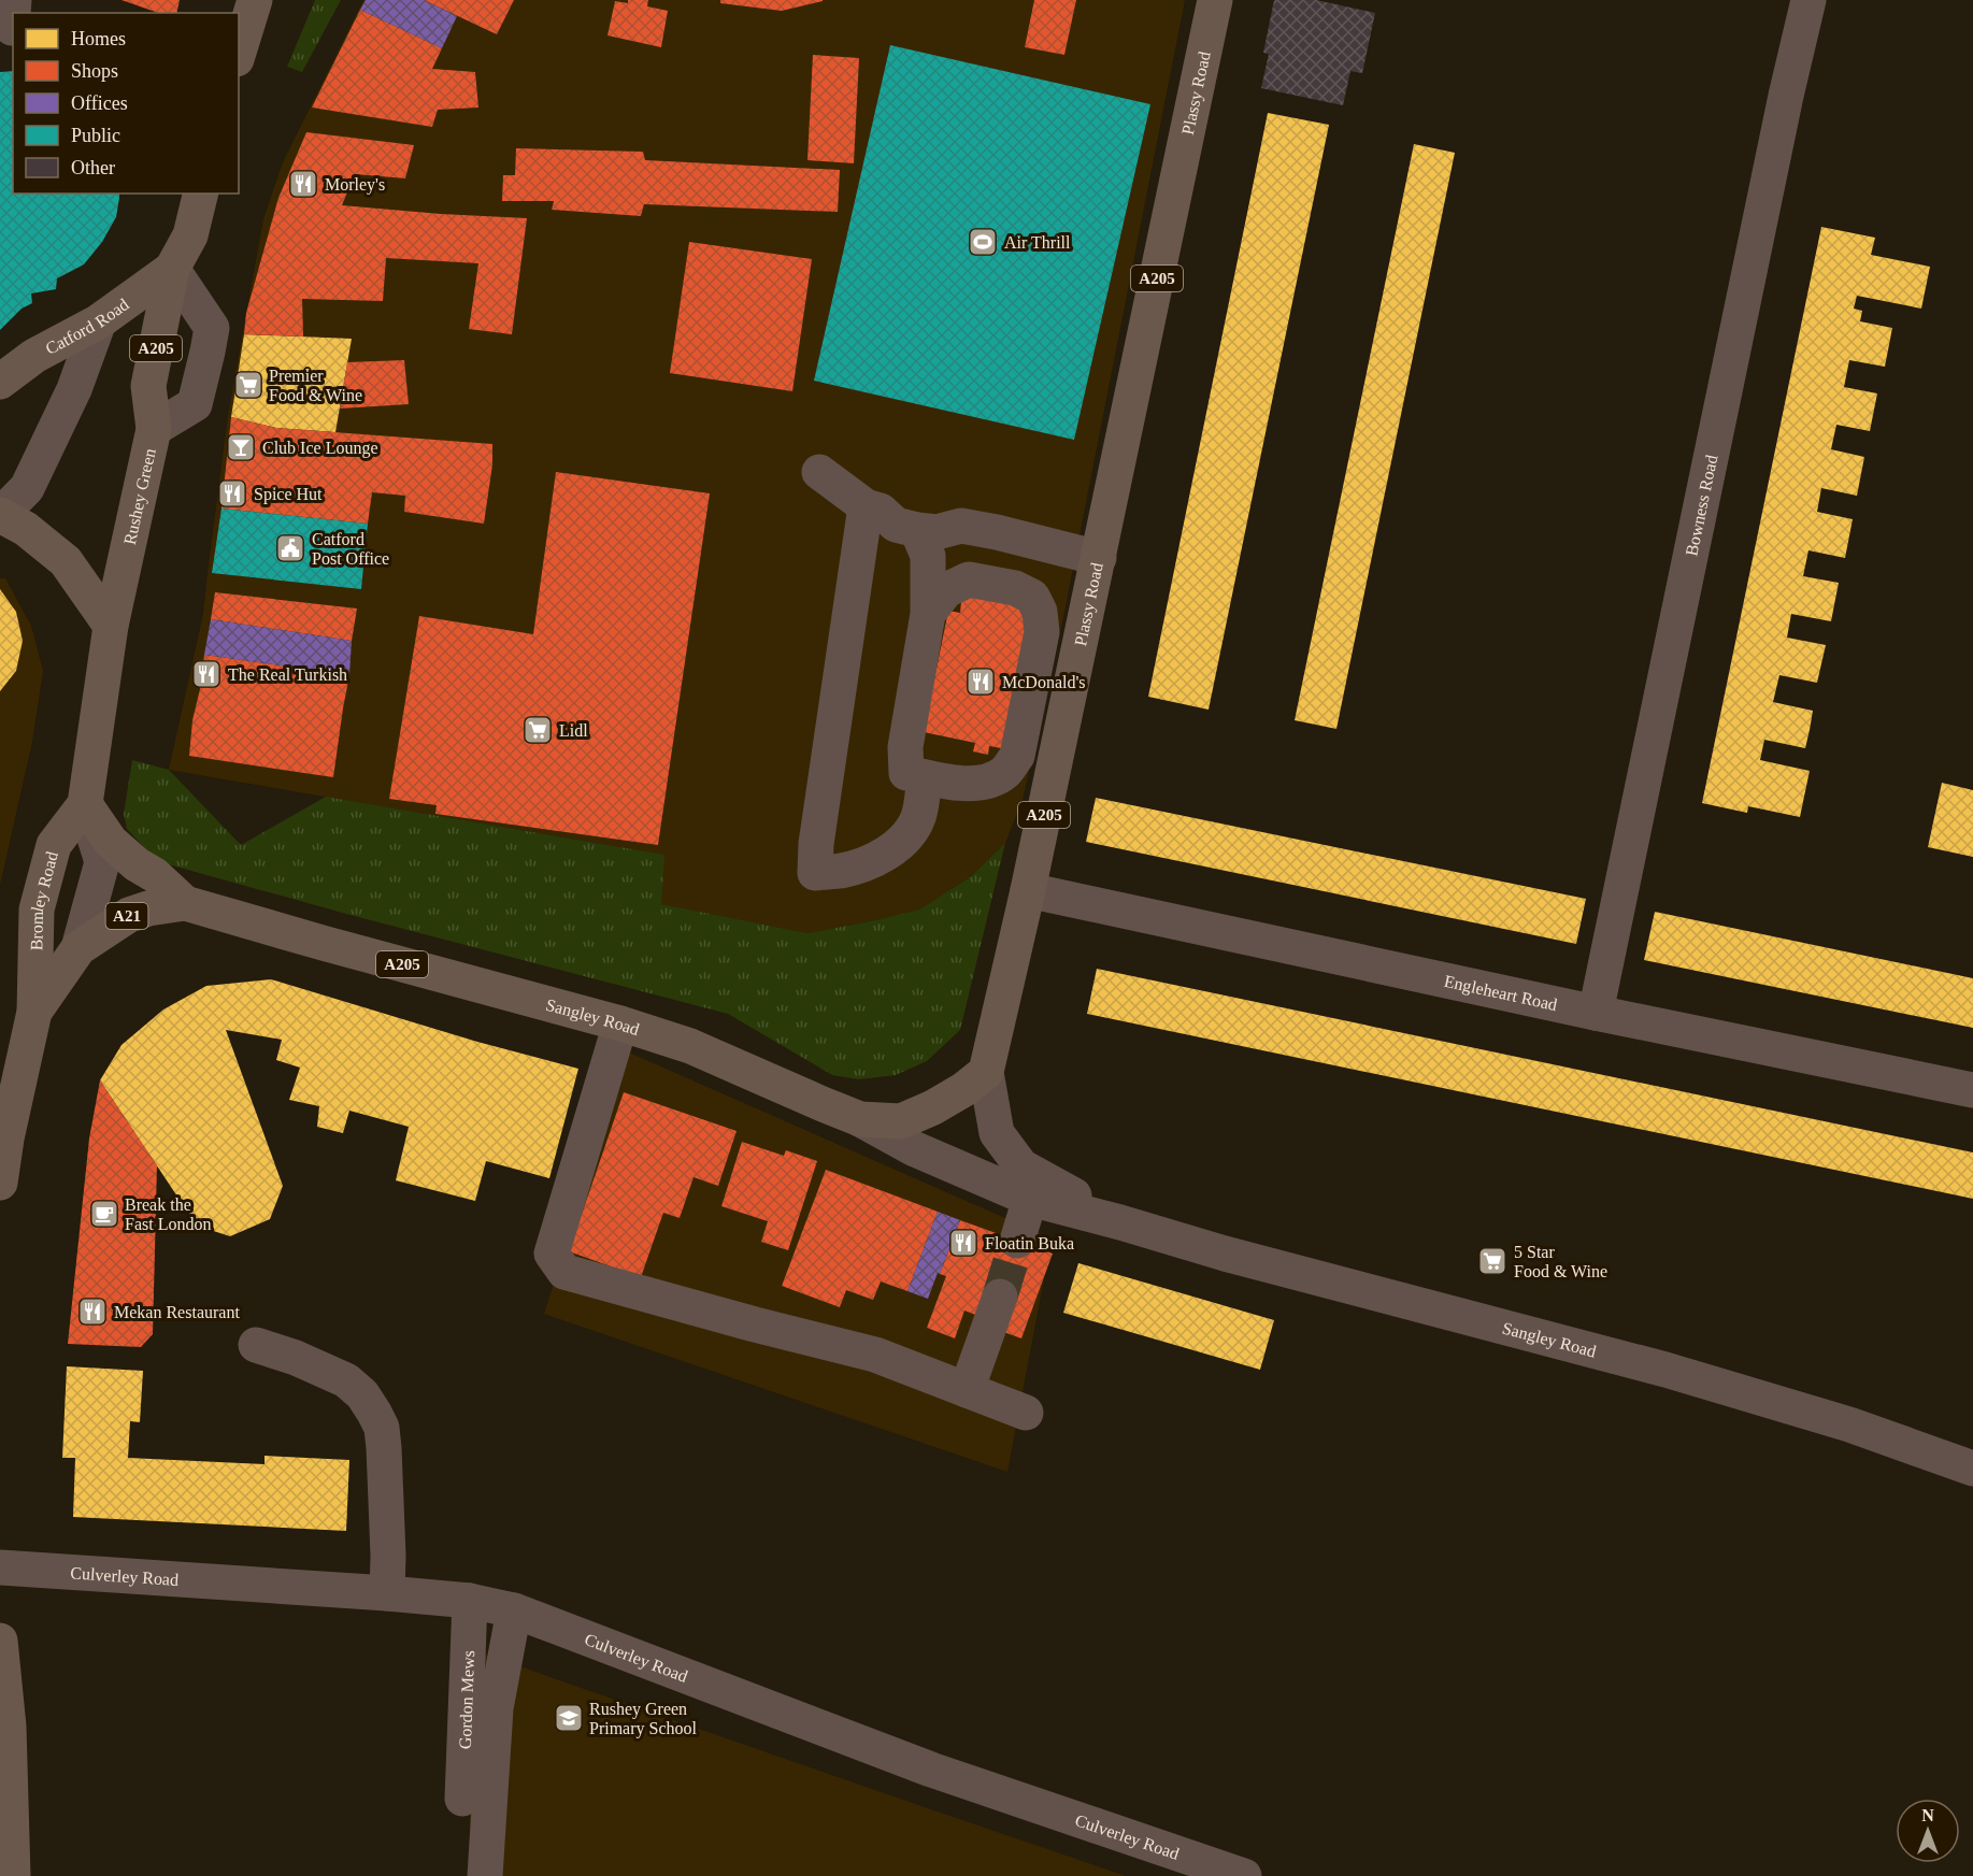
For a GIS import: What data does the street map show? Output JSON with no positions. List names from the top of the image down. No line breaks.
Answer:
{"streets":{"highway":["Plassy Road","A205","Catford Road","Rushey Green","Bromley Road","A21","Sangley Road"],"street":["Bowness Road","Engleheart Road","Culverley Road","Gordon Mews"]},"crossings":[["Plassy Road","A205"],["Plassy Road","Engleheart Road"],["Plassy Road","Sangley Road"],["A205","Sangley Road"],["Catford Road","Rushey Green"],["Rushey Green","Bromley Road"],["Rushey Green","Sangley Road"],["Bowness Road","Engleheart Road"],["Bromley Road","Sangley Road"],["Culverley Road","Gordon Mews"]],"places":{"restaurant":["Morley's","Spice Hut","The Real Turkish","McDonald's","Floatin Buka","Mekan Restaurant"],"sports":["Air Thrill"],"supermarket":["Premier Food & Wine","Lidl","5 Star Food & Wine"],"bar":["Club Ice Lounge"],"public building":["Catford Post Office"],"cafe":["Break the Fast London"],"school or university":["Rushey Green Primary School"]},"legend":["Homes","Shops","Offices","Public","Other"],"north":"top"}
